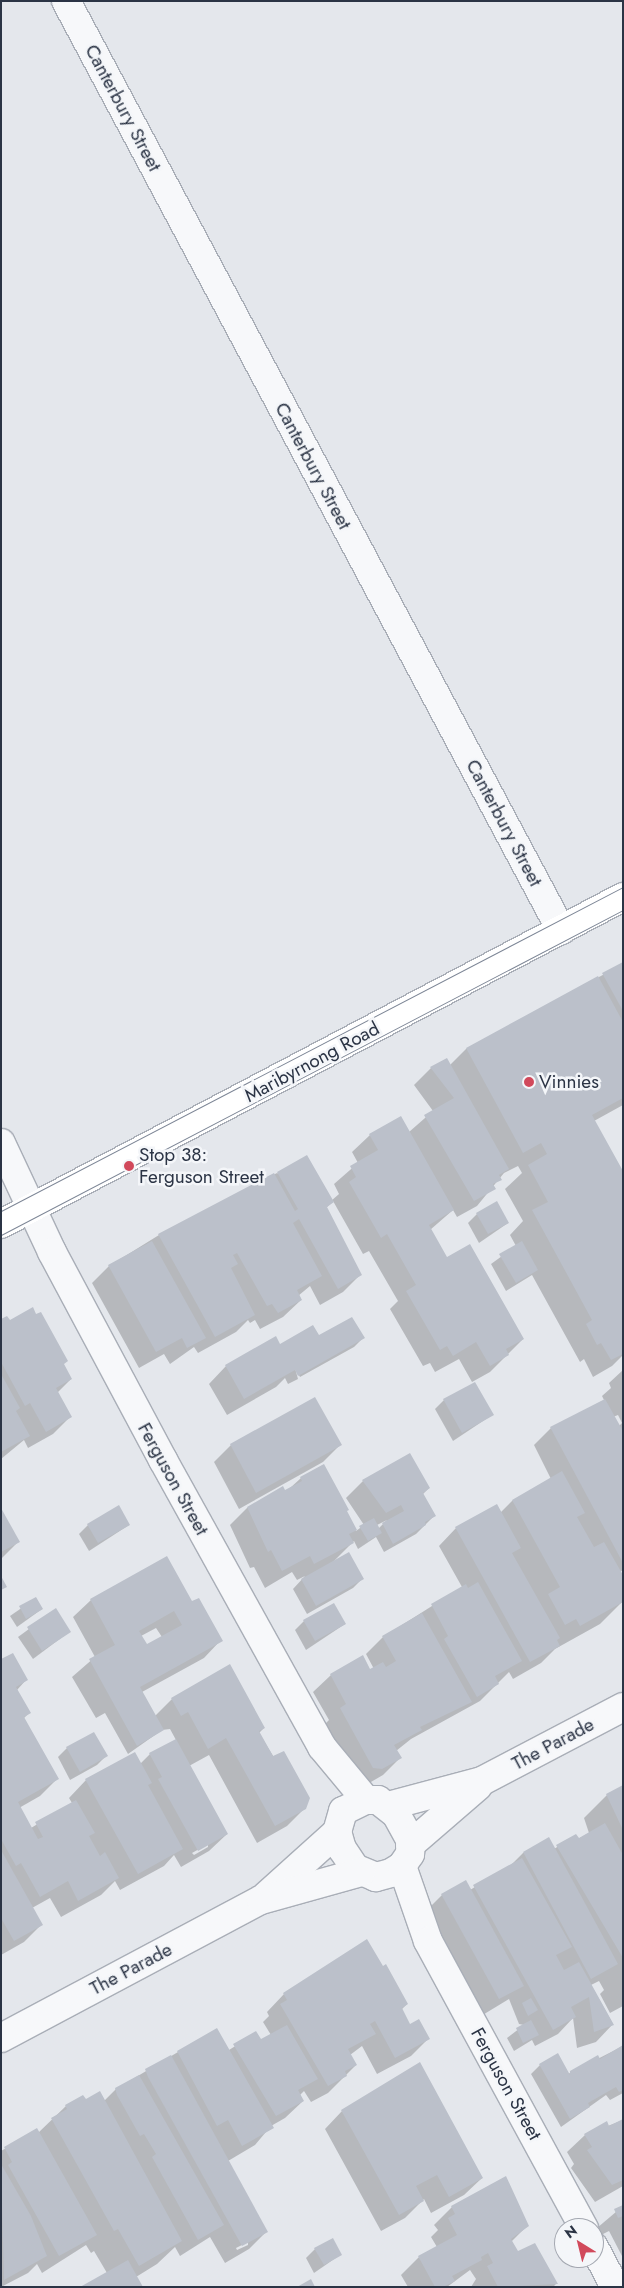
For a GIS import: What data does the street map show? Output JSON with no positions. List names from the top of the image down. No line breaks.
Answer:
{"streets":{"main road":["Maribyrnong Road"],"street":["Canterbury Street","Ferguson Street","The Parade"]},"crossings":[["Canterbury Street","Maribyrnong Road"],["Maribyrnong Road","Ferguson Street"],["Ferguson Street","The Parade"]],"places":["Vinnies","Stop 38: Ferguson Street"],"north":"top left"}
